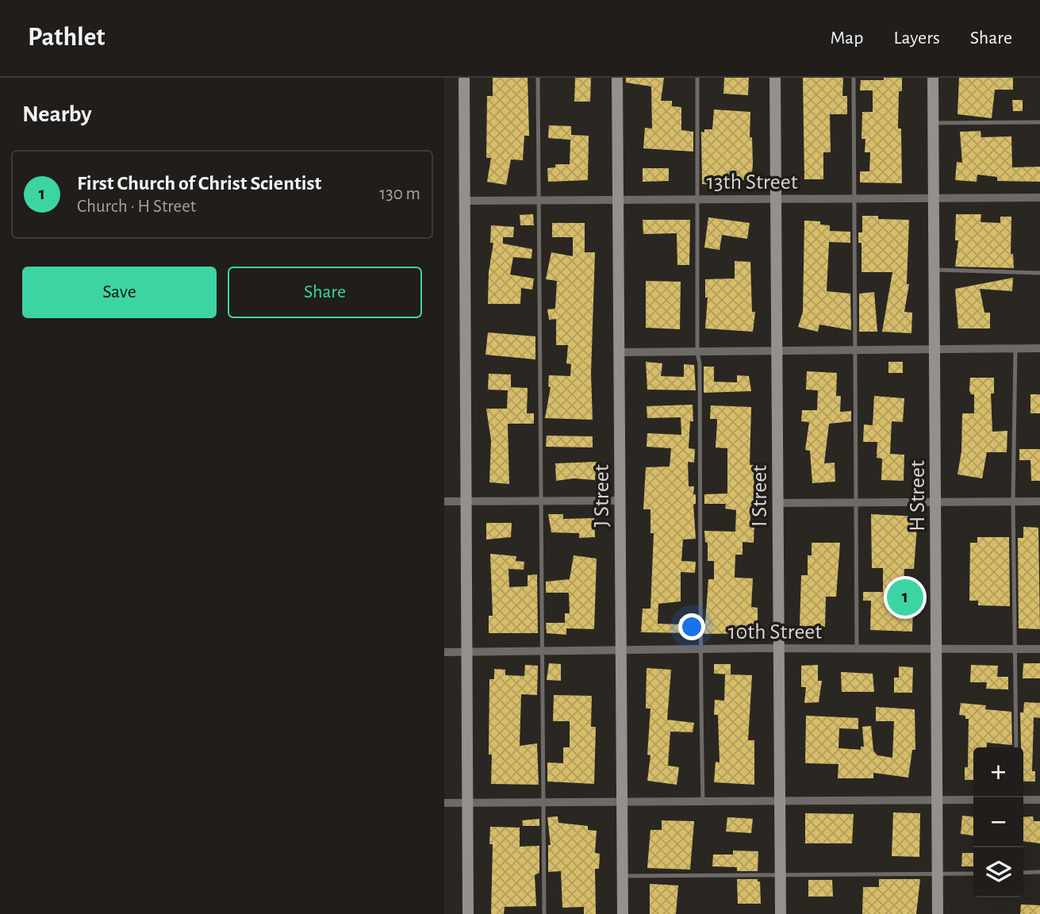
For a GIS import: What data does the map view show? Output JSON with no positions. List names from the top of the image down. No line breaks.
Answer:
{"streets":{"main road":["J Street","I Street","H Street"],"street":["13th Street","10th Street"]},"crossings":[["13th Street","J Street"],["13th Street","I Street"],["13th Street","H Street"],["J Street","10th Street"],["I Street","10th Street"],["H Street","10th Street"]],"page":{"header":"Pathlet","nav":["Map","Layers","Share"],"heading":"Nearby","list":[{"mark":"1","name":"First Church of Christ Scientist","note":"Church · H Street","value":"130 m"}],"buttons":["Save","Share"],"pins":"1","map_buttons":["+","−"]}}
